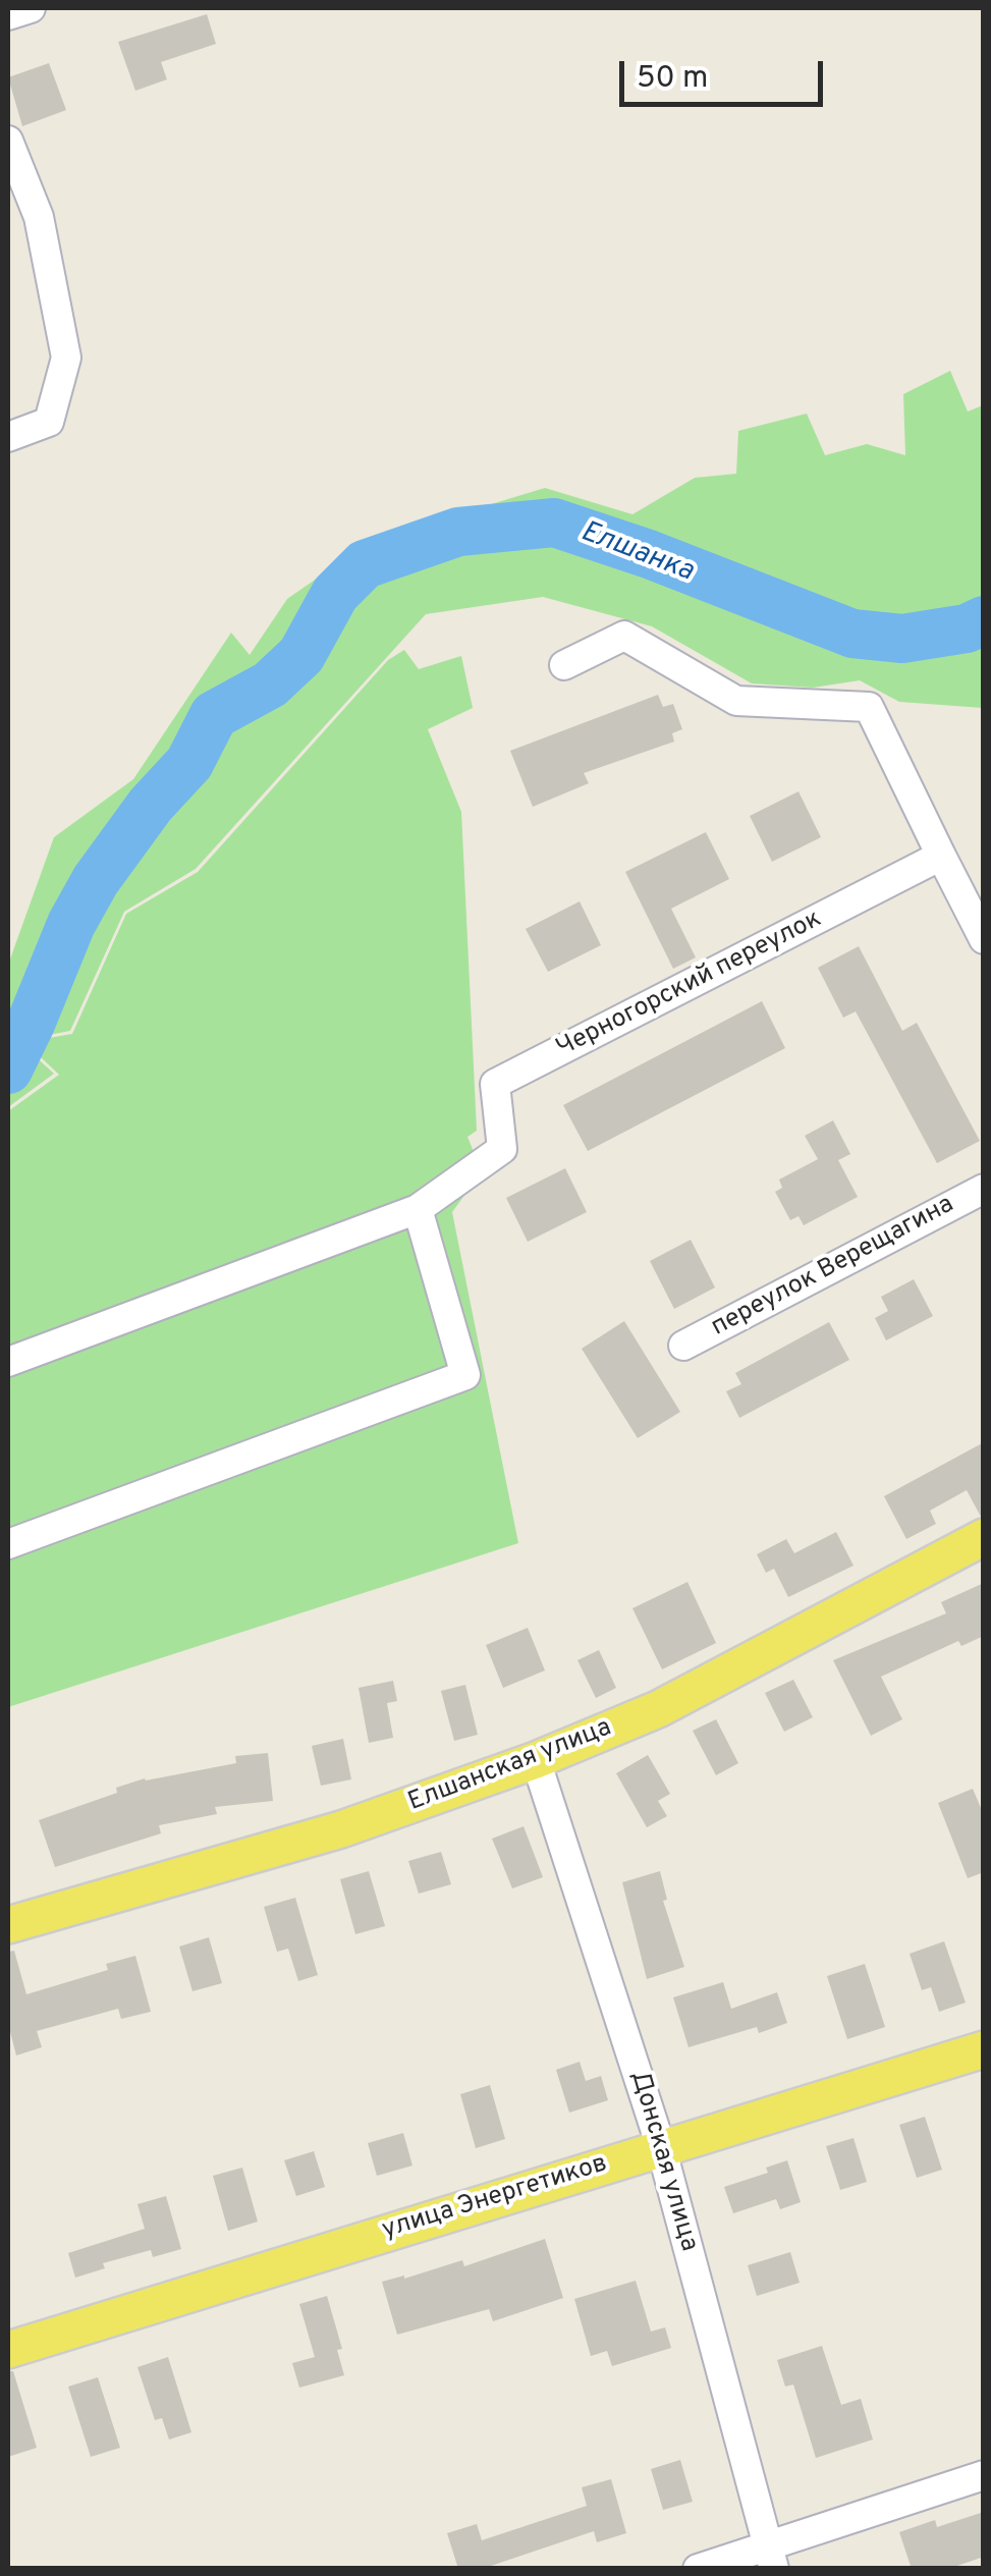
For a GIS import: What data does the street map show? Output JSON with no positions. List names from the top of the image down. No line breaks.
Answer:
{"streets":{"main road":["Елшанская улица","улица Энергетиков"],"street":["Черногорский переулок","переулок Верещагина","Донская улица"]},"crossings":[["Елшанская улица","Донская улица"],["Донская улица","улица Энергетиков"]],"water":["Елшанка"],"scale_bar":"50 m"}
